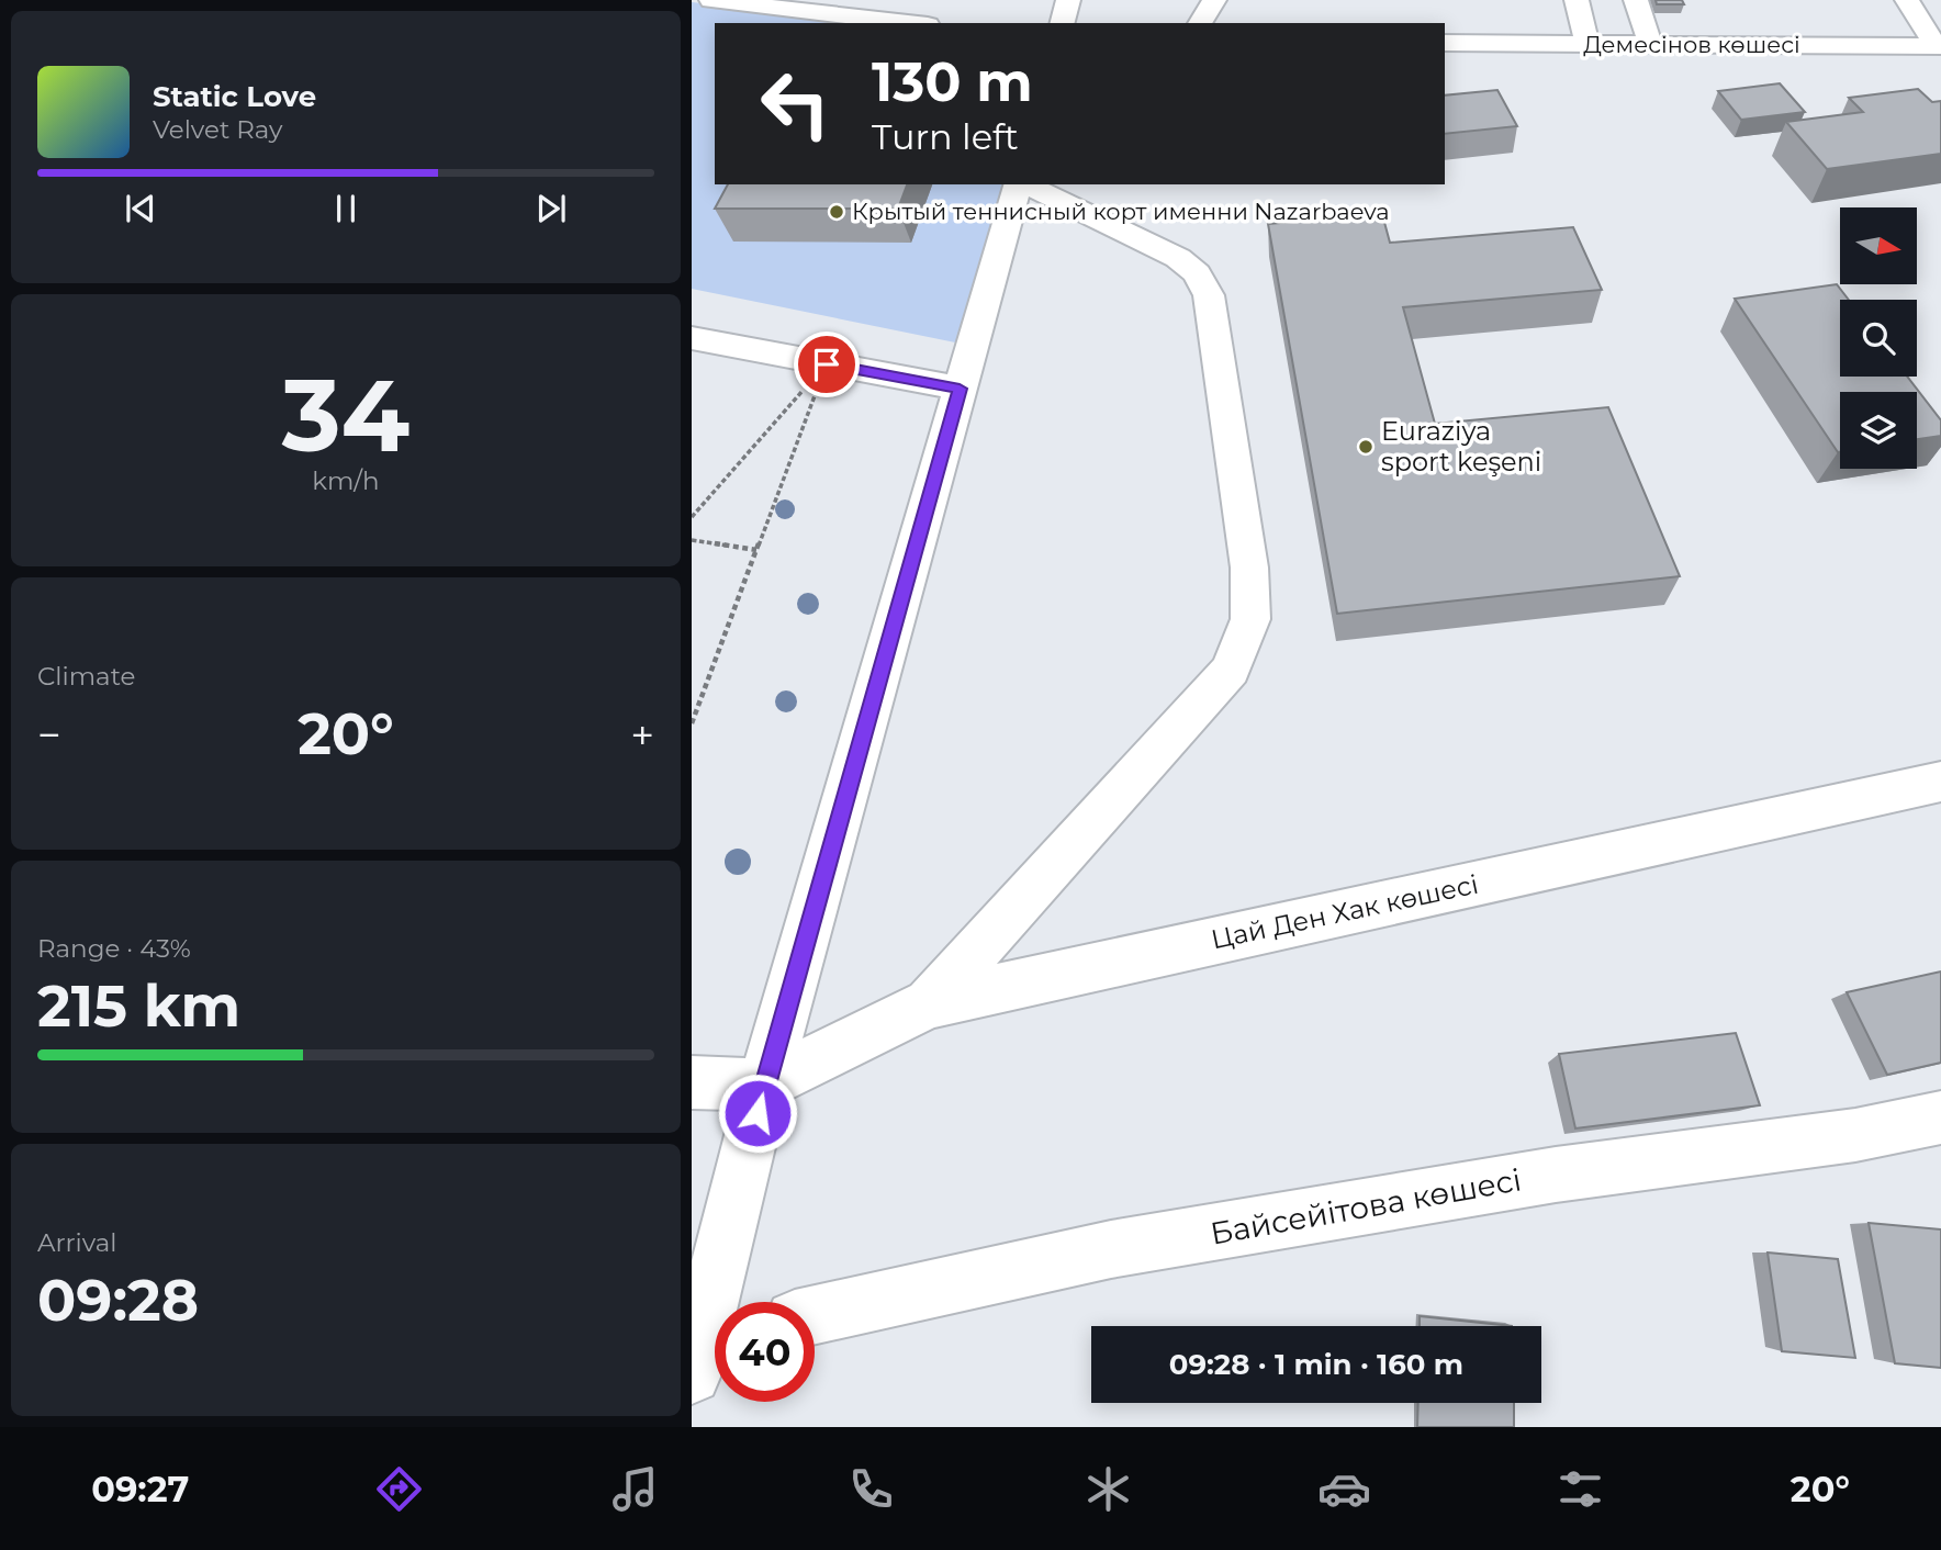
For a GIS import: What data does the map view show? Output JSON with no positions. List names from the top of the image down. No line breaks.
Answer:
{"streets":{"street":["Демесінов көшесі","Цай Ден Хак көшесі","Байсейітова көшесі"]},"places":["Крытый теннисный корт именни Nazarbaeva","Euraziya sport keşeni"],"north":"right","page":{"turn":["130 m","Turn left"],"song":["Static Love","Velvet Ray"],"tile":[["34","km/h"],"Climate",["Range · 43%","215 km"],["Arrival","09:28"]],"heat":["−","20°","+"],"limit":"40","trip":"09:28 · 1 min · 160 m","tabs":["09:27","20°"]}}
